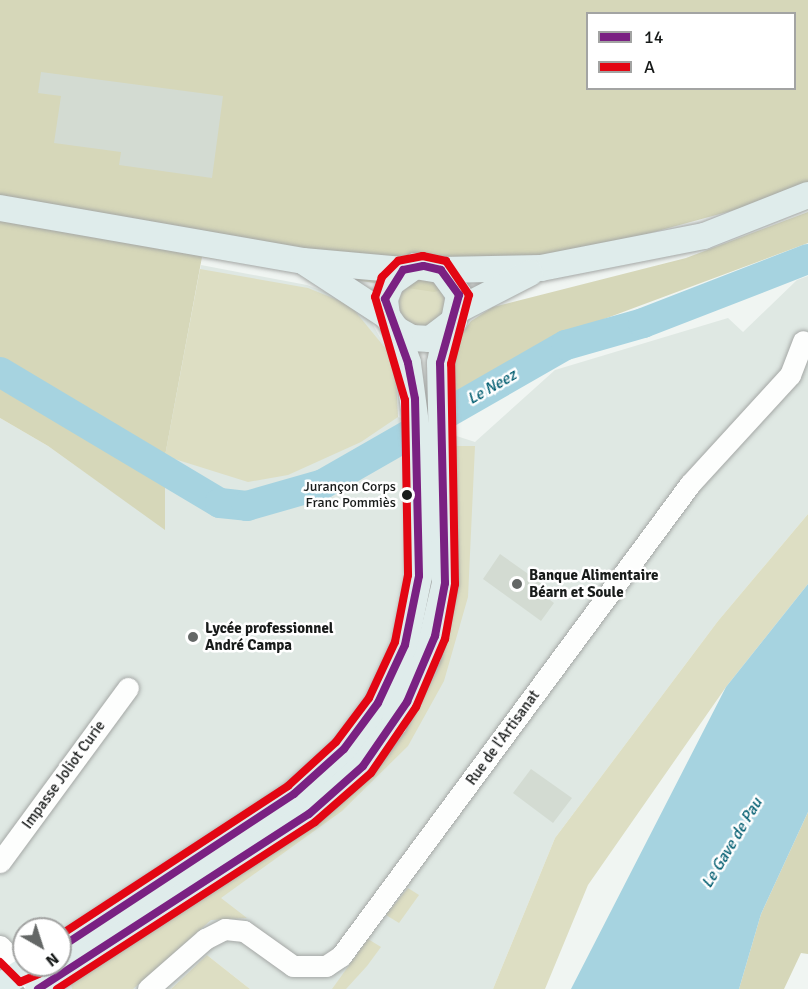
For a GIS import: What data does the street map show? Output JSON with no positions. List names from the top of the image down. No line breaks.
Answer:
{"streets":{"street":["Rue de l'Artisanat","Impasse Joliot Curie"]},"water":["Le Neez","Le Gave de Pau"],"places":["Jurançon Corps Franc Pommiès","Banque Alimentaire Béarn et Soule","Lycée professionnel André Campa"],"lines":["transit line A","transit line 14"],"legend":["14","A"],"north":"bottom right"}
